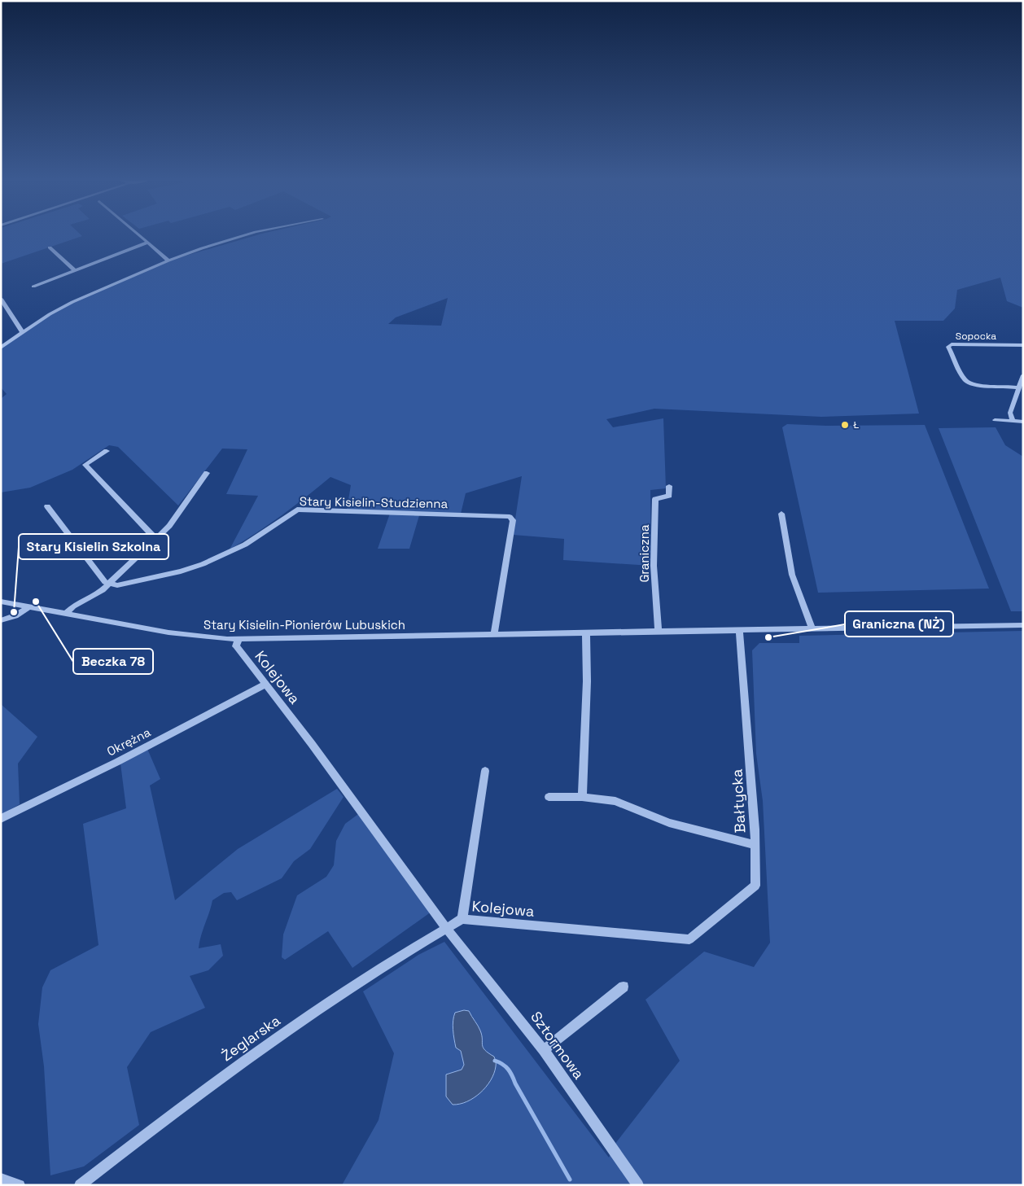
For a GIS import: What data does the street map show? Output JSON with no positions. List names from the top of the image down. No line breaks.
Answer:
{"streets":{"street":["Sopocka","Stary Kisielin-Studzienna","Graniczna","Stary Kisielin-Pionierów Lubuskich","Kolejowa","Okrężna","Bałtycka","Żeglarska","Sztormowa"]},"crossings":[["Stary Kisielin-Studzienna","Stary Kisielin-Pionierów Lubuskich"],["Graniczna","Stary Kisielin-Pionierów Lubuskich"],["Stary Kisielin-Pionierów Lubuskich","Kolejowa"],["Stary Kisielin-Pionierów Lubuskich","Bałtycka"],["Kolejowa","Okrężna"],["Kolejowa","Bałtycka"],["Kolejowa","Żeglarska"],["Kolejowa","Sztormowa"],["Żeglarska","Sztormowa"]],"places":["Ł","Beczka 78","Stary Kisielin Szkolna","Graniczna (NŻ)"]}
